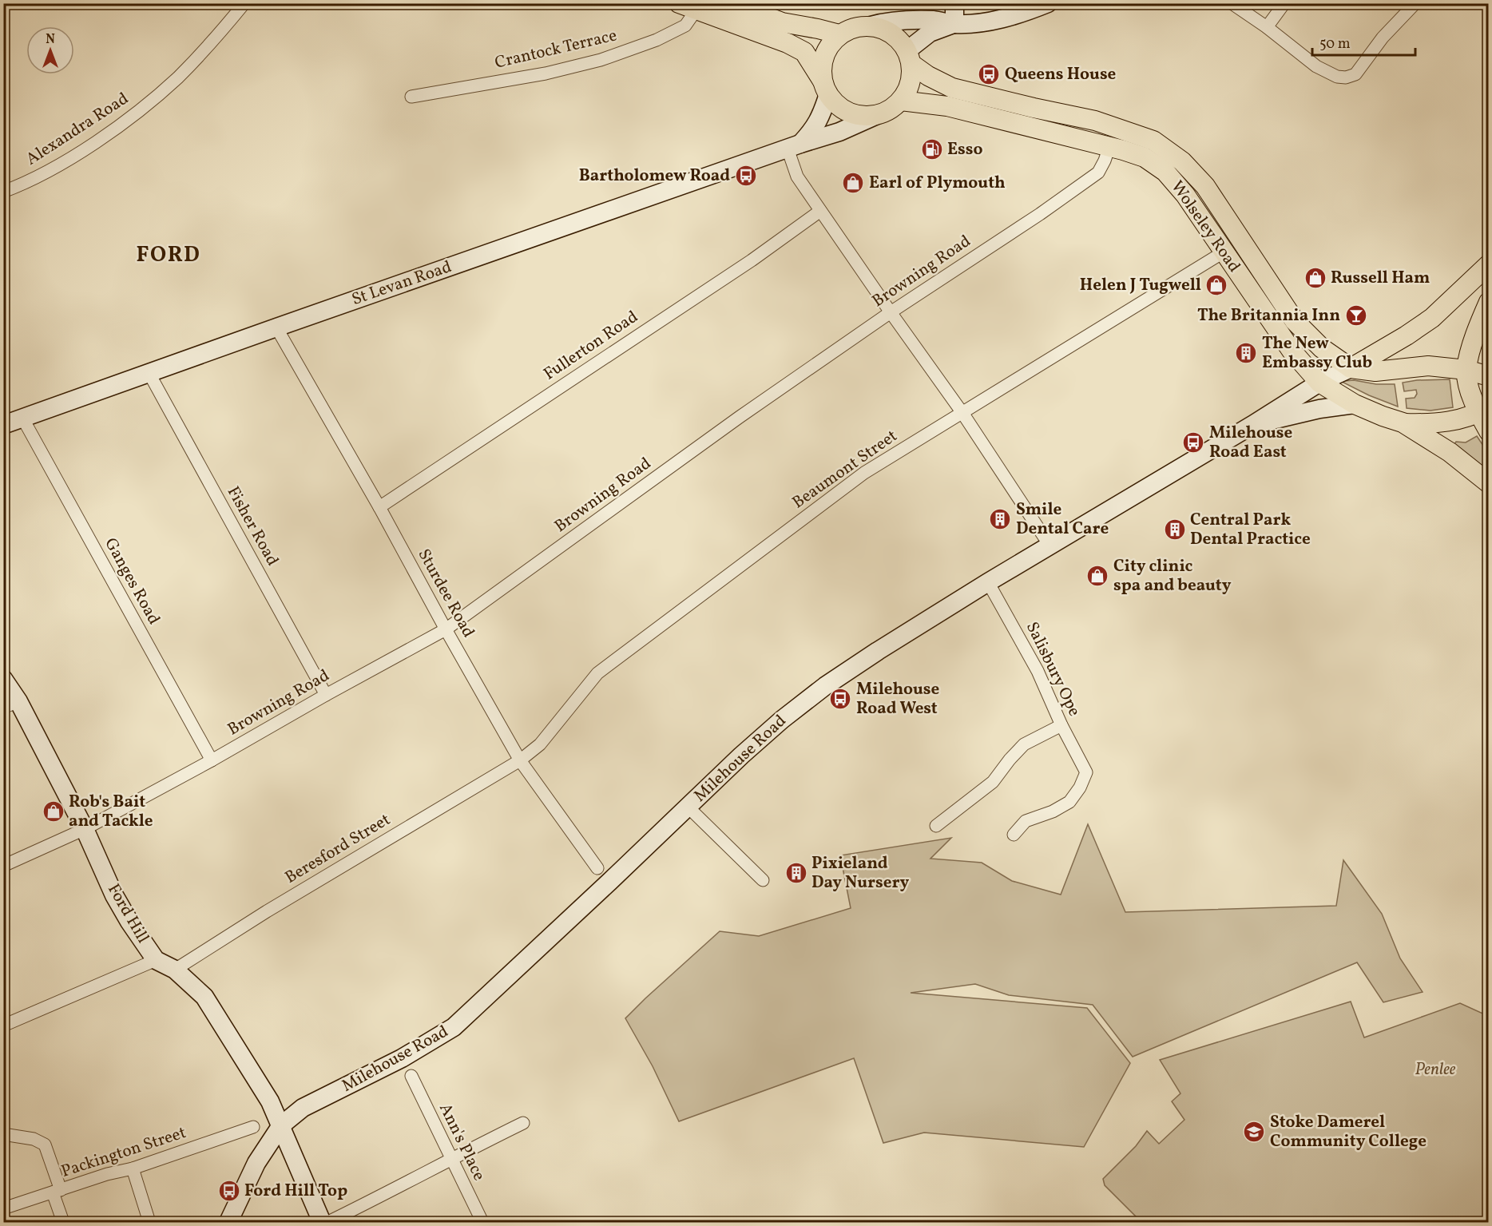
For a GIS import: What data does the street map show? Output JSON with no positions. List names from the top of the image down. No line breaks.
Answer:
{"streets":{"main road":["Wolseley Road"],"street":["Crantock Terrace","Alexandra Road","Browning Road","St Levan Road","Fullerton Road","Beaumont Street","Fisher Road","Ganges Road","Sturdee Road","Salisbury Ope","Milehouse Road","Beresford Street","Ford Hill","Ann's Place","Packington Street"]},"crossings":[["Wolseley Road","Browning Road"],["Wolseley Road","St Levan Road"],["Wolseley Road","Beaumont Street"],["Wolseley Road","Milehouse Road"],["Browning Road","Fisher Road"],["Browning Road","Ganges Road"],["Browning Road","Sturdee Road"],["Browning Road","Ford Hill"],["St Levan Road","Fisher Road"],["St Levan Road","Ganges Road"],["St Levan Road","Sturdee Road"],["Fullerton Road","Sturdee Road"],["Beaumont Street","Sturdee Road"],["Beaumont Street","Beresford Street"],["Sturdee Road","Beresford Street"],["Salisbury Ope","Milehouse Road"],["Milehouse Road","Ford Hill"],["Beresford Street","Ford Hill"]],"districts":["FORD"],"parks":["Penlee"],"places":{"bus stop":["Queens House","Bartholomew Road","Milehouse Road East","Milehouse Road West","Ford Hill Top"],"fuel station":["Esso"],"shop":["Earl of Plymouth","Russell Ham","Helen J Tugwell","City clinic spa and beauty","Rob's Bait and Tackle"],"bar":["The Britannia Inn"],"building":["The New Embassy Club","Smile Dental Care","Central Park Dental Practice","Pixieland Day Nursery"],"school or university":["Stoke Damerel Community College"]},"scale_bar":"50 m","north":"top"}
